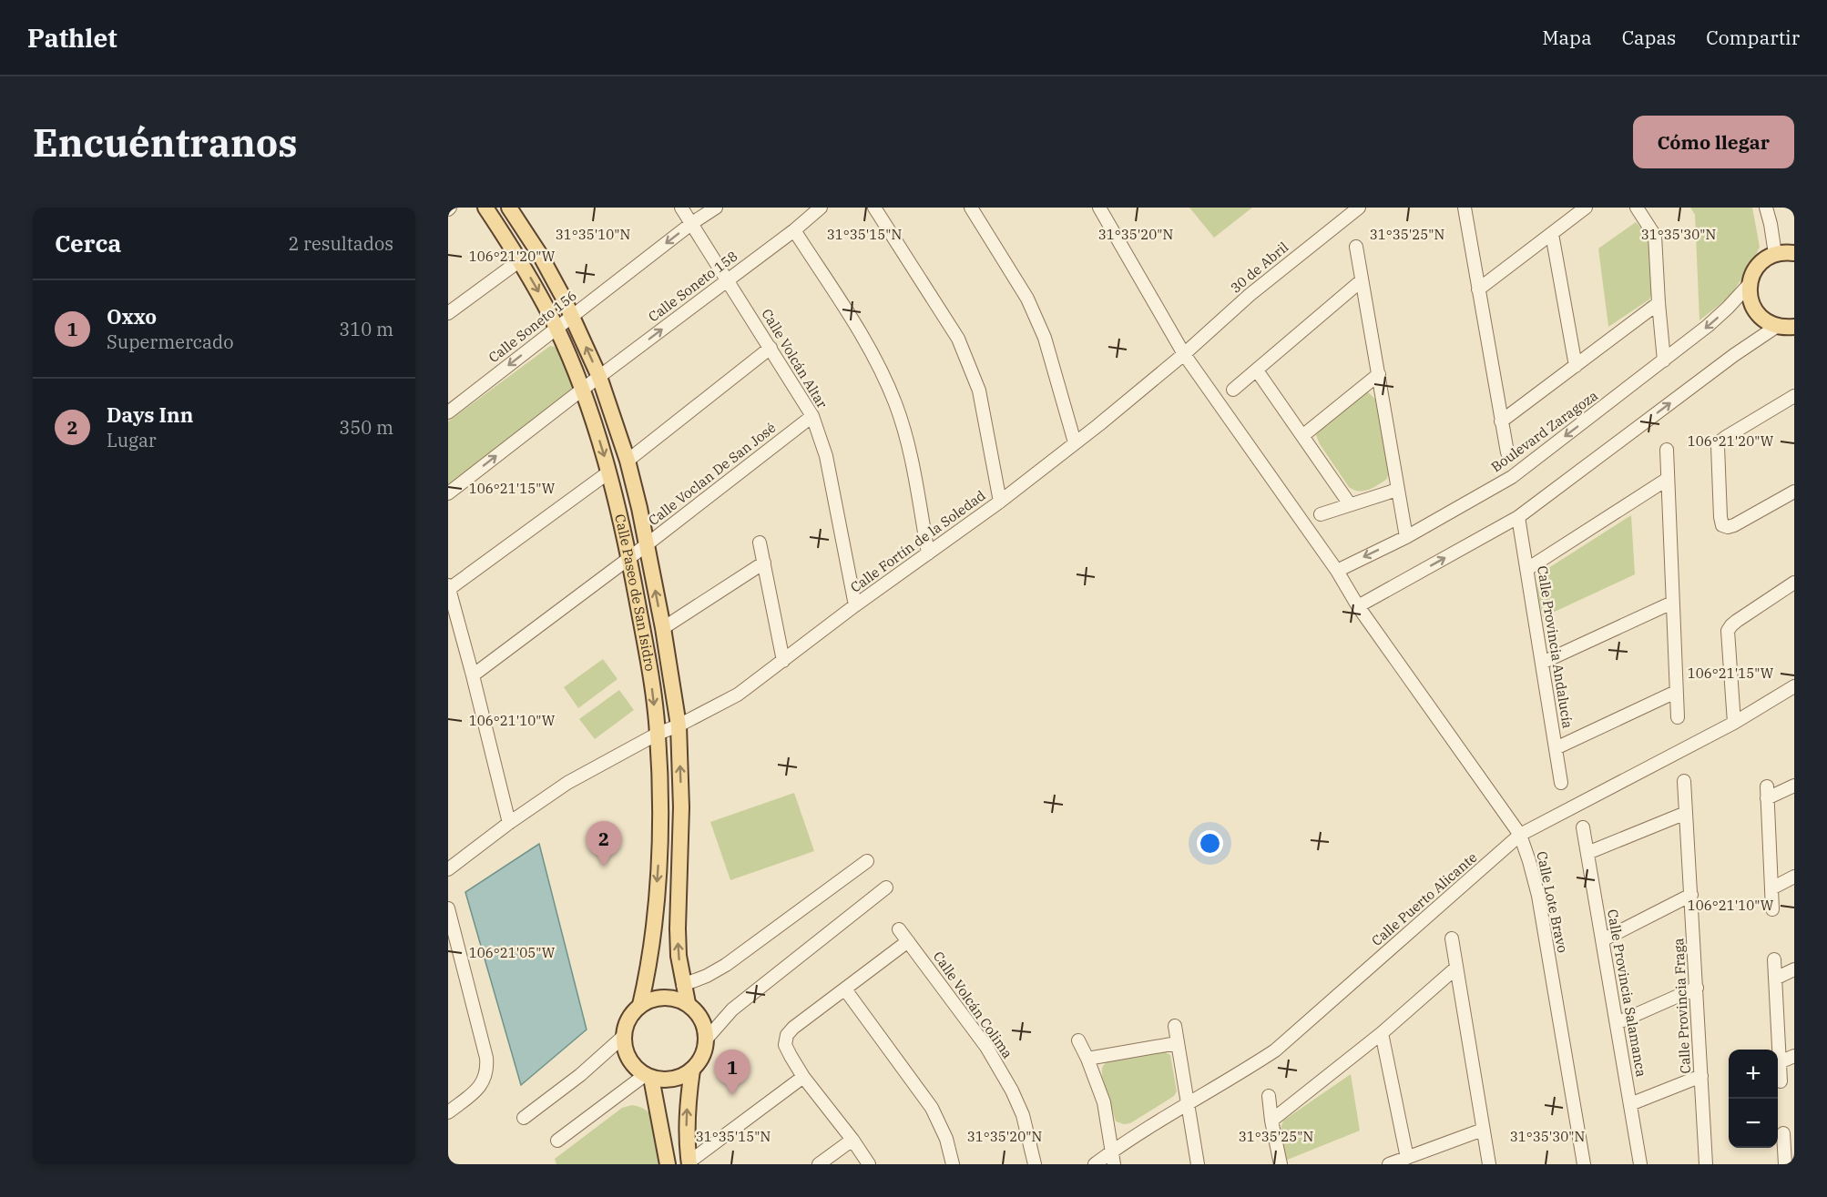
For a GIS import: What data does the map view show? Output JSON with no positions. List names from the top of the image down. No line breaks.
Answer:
{"streets":{"main road":["Calle Paseo de San Isidro"],"street":["30 de Abril","Calle Soneto 158","Calle Soneto 156","Calle Volcán Altar","Boulevard Zaragoza","Calle Voclan De San José","Calle Fortín de la Soledad","Calle Provincia Andalucía","Calle Puerto Alicante","Calle Lote Bravo","Calle Provincia Salamanca","Calle Volcán Colima","Calle Provincia Fraga"]},"crossings":[["30 de Abril","Calle Fortín de la Soledad"],["30 de Abril","Calle Lote Bravo"],["Calle Soneto 158","Calle Volcán Altar"],["Calle Soneto 158","Calle Paseo de San Isidro"],["Calle Soneto 156","Calle Volcán Altar"],["Calle Soneto 156","Calle Paseo de San Isidro"],["Calle Volcán Altar","Calle Voclan De San José"],["Calle Volcán Altar","Calle Fortín de la Soledad"],["Boulevard Zaragoza","Calle Lote Bravo"],["Calle Voclan De San José","Calle Paseo de San Isidro"],["Calle Fortín de la Soledad","Calle Paseo de San Isidro"],["Calle Fortín de la Soledad","Calle Lote Bravo"],["Calle Puerto Alicante","Calle Lote Bravo"]],"page":{"header":"Pathlet","nav":["Mapa","Capas","Compartir"],"buttons":"Cómo llegar","title":"Encuéntranos","heading":["Cerca","2 resultados"],"list":[{"mark":"1","name":"Oxxo","note":"Supermercado","value":"310 m"},{"mark":"2","name":"Days Inn","note":"Lugar","value":"350 m"}],"pins":["2","1"],"map_buttons":["+","−"]},"coordinates":["31°35'10\"N","31°35'15\"N","31°35'20\"N","31°35'25\"N","31°35'30\"N","106°21'20\"W","106°21'15\"W","106°21'10\"W","106°21'05\"W"]}
